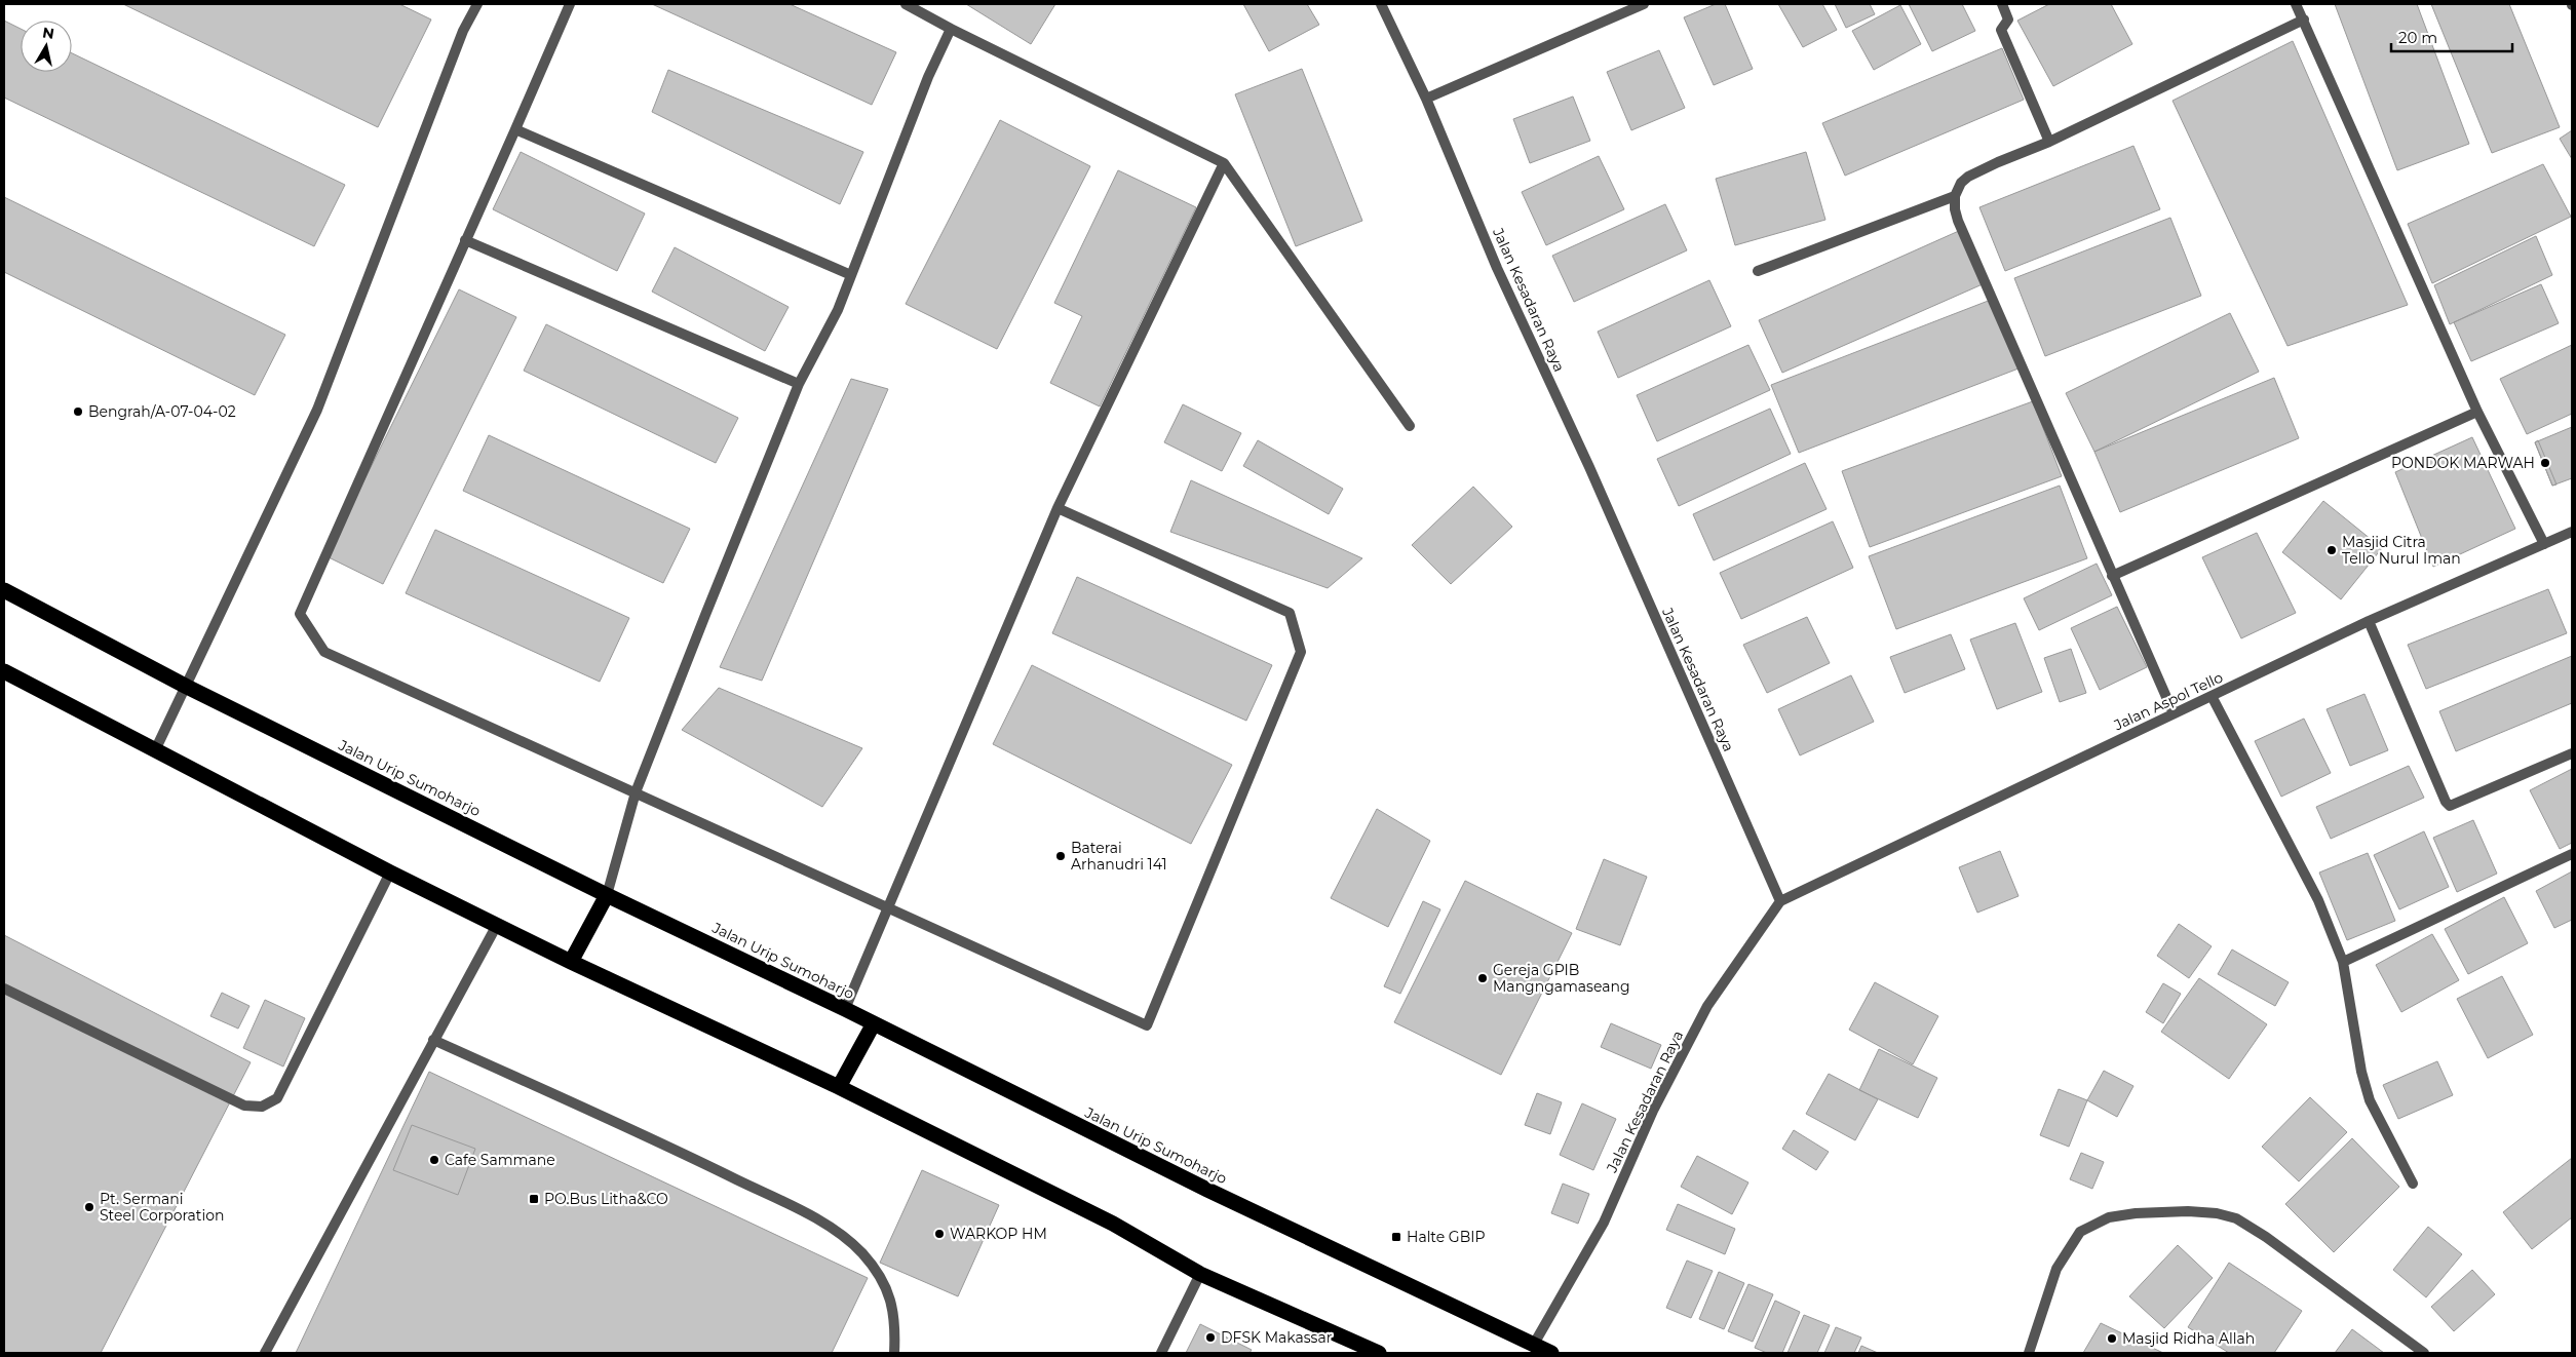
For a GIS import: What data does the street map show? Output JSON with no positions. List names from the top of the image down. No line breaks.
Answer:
{"streets":{"highway":["Jalan Urip Sumoharjo"],"street":["Jalan Kesadaran Raya","Jalan Aspol Tello"]},"crossings":[["Jalan Kesadaran Raya","Jalan Aspol Tello"],["Jalan Kesadaran Raya","Jalan Urip Sumoharjo"]],"places":{"other":["Bengrah/A-07-04-02","PONDOK MARWAH","Masjid Citra Tello Nurul Iman","Baterai Arhanudri 141","Gereja GPIB Mangngamaseang","Cafe Sammane","Pt. Sermani Steel Corporation","WARKOP HM","DFSK Makassar","Masjid Ridha Allah"],"transit":["PO.Bus Litha&CO","Halte GBIP"]},"scale_bar":"20 m","north":"top"}
